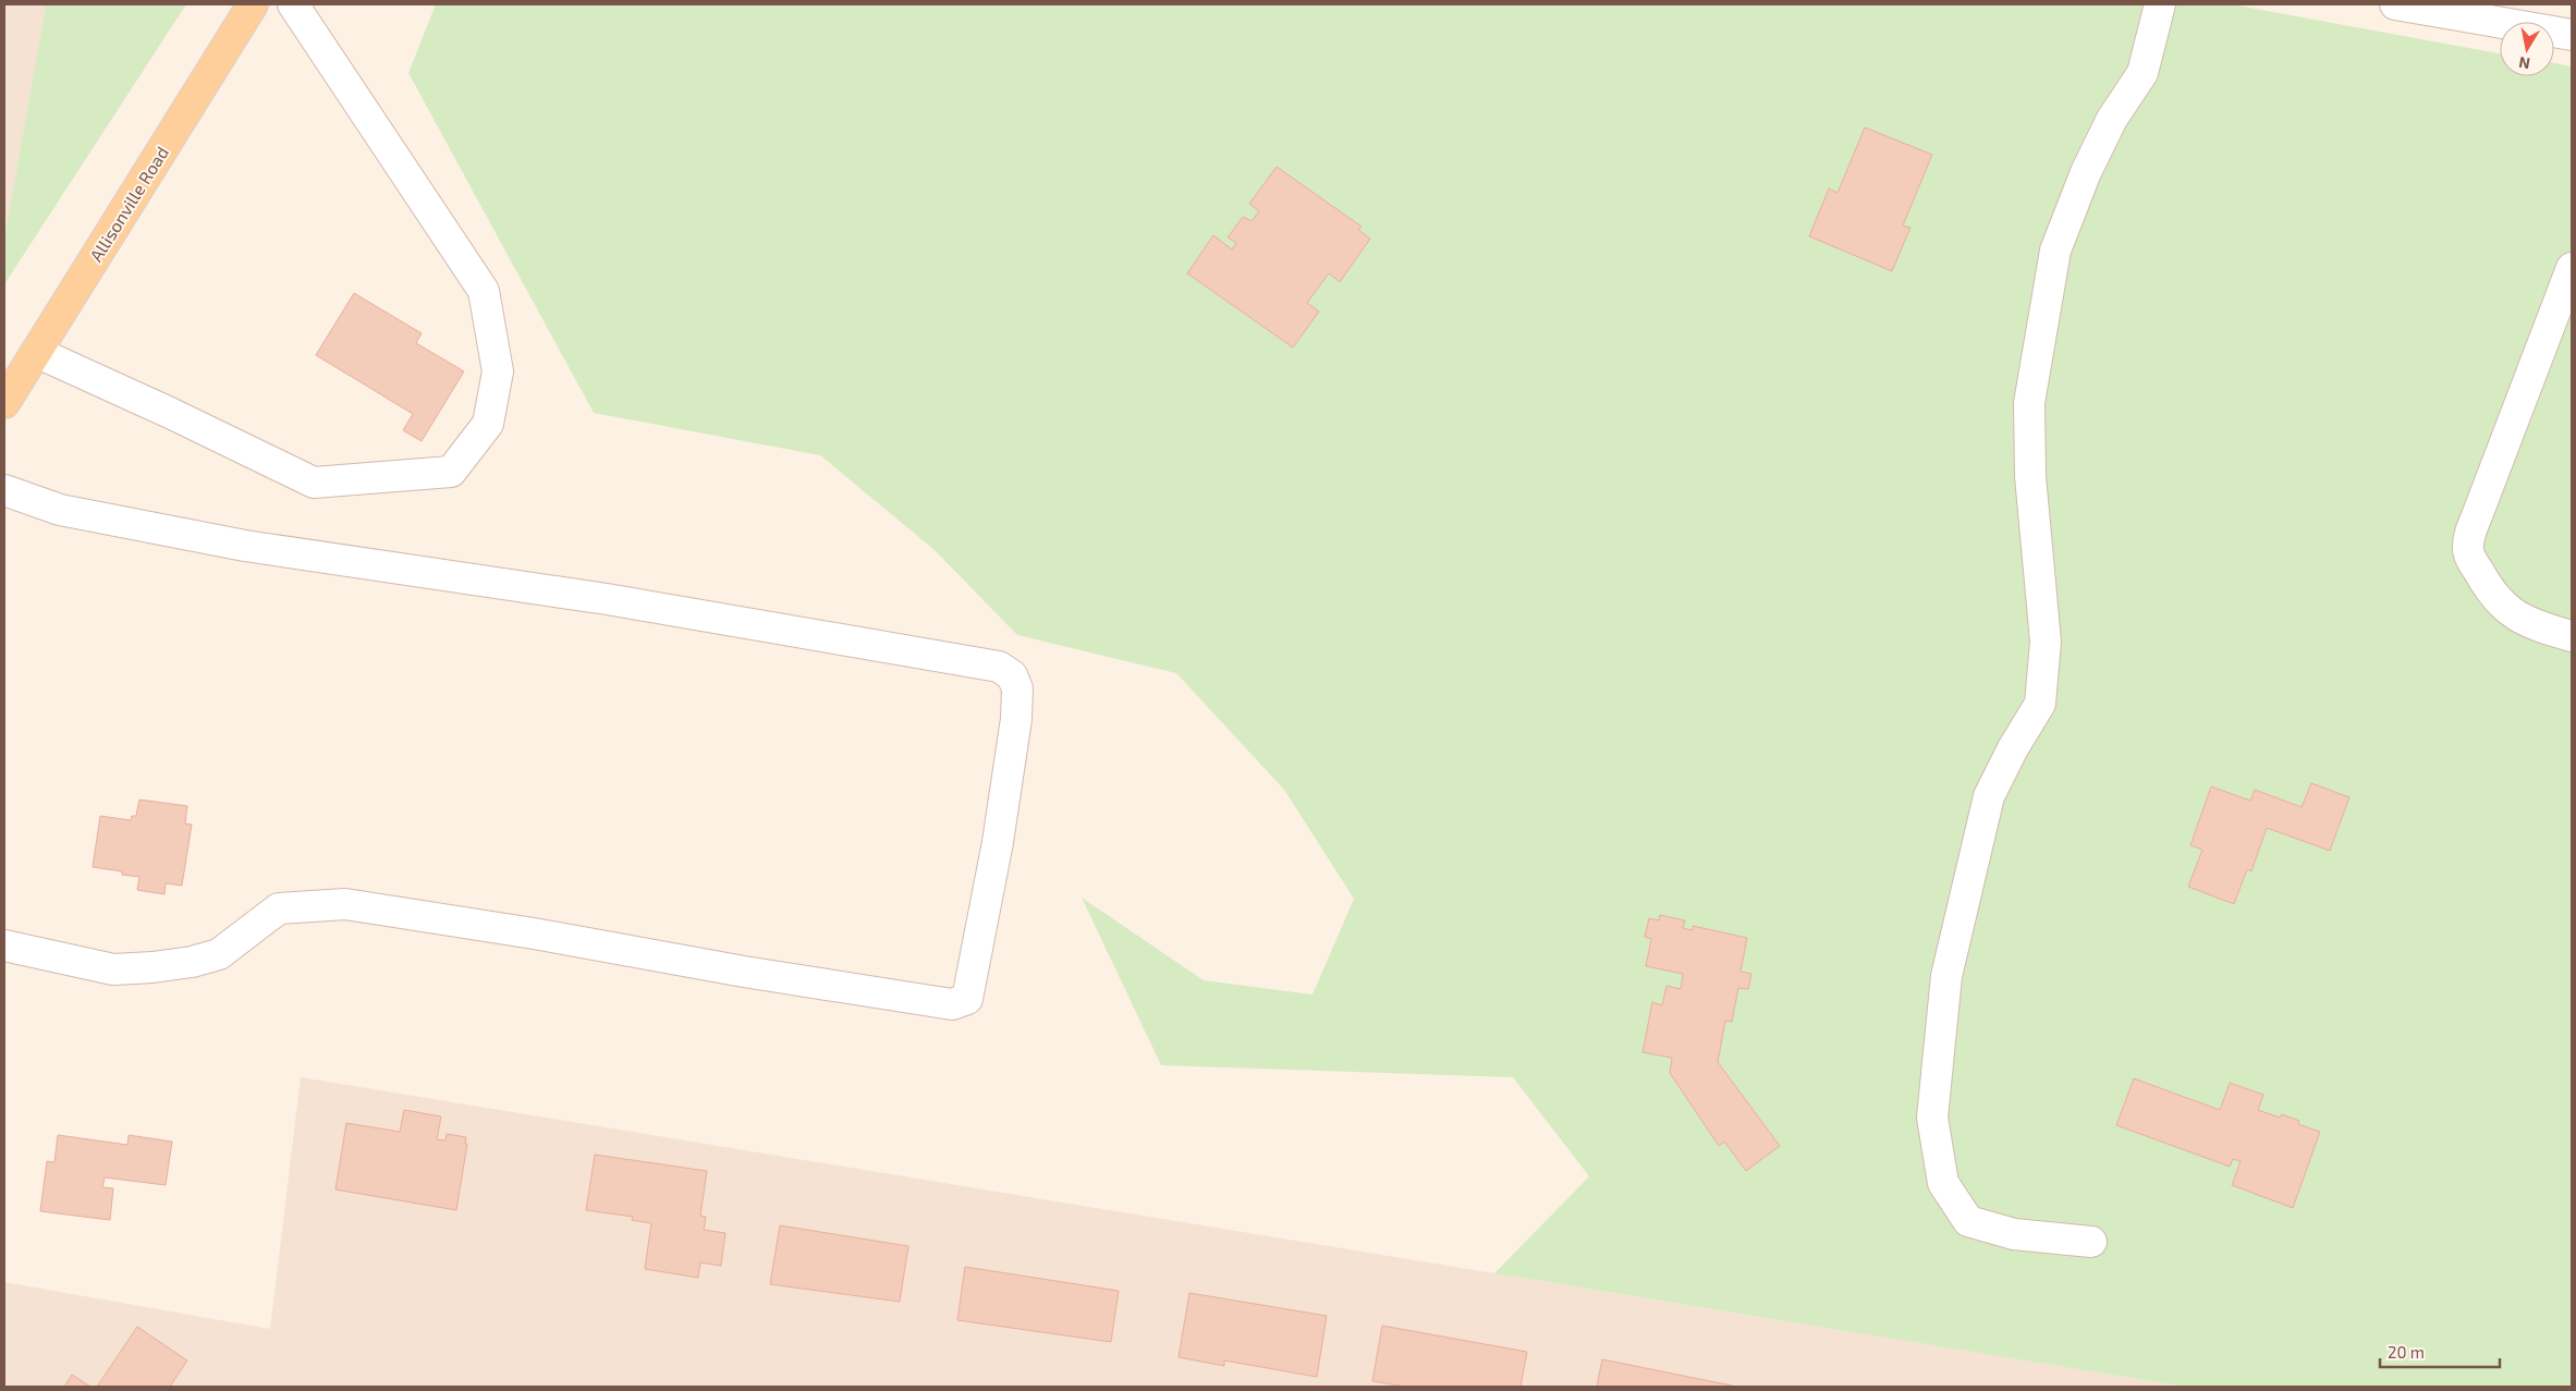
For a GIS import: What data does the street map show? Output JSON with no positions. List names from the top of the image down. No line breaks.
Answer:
{"streets":{"main road":["Allisonville Road"]},"scale_bar":"20 m","north":"bottom"}
